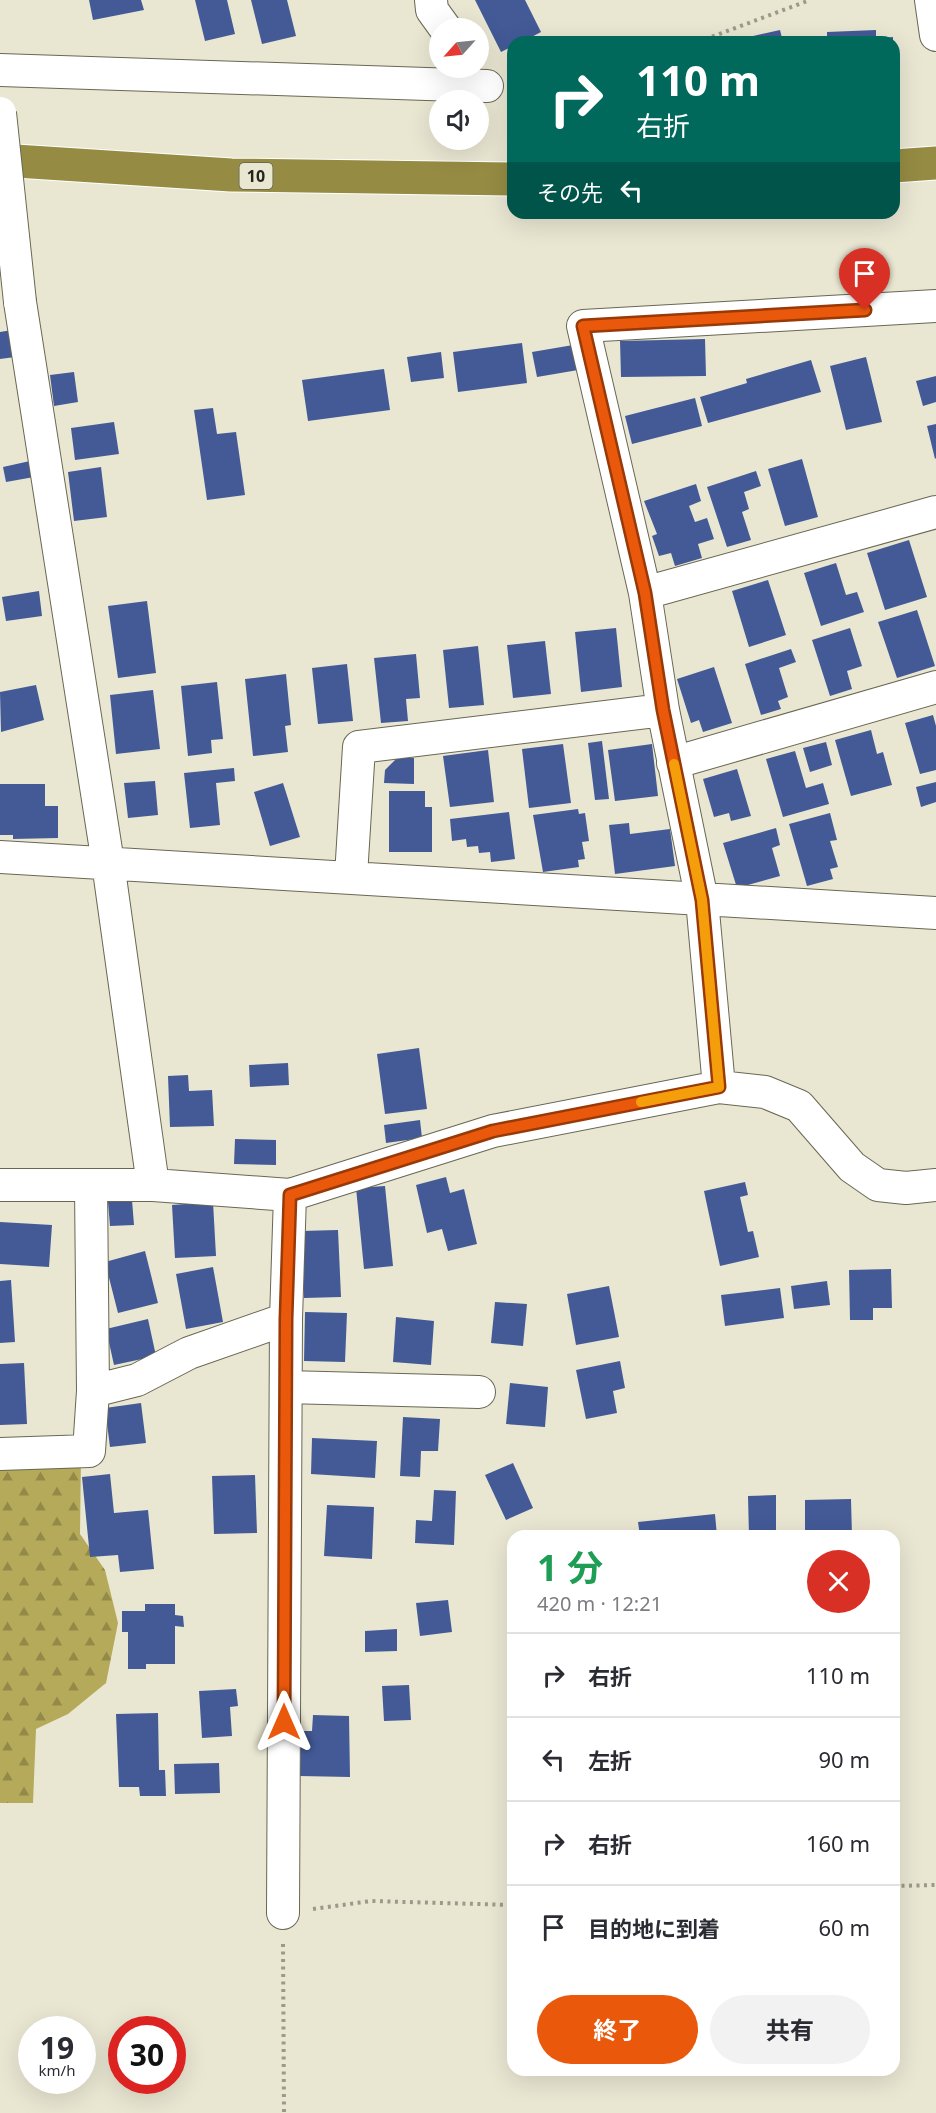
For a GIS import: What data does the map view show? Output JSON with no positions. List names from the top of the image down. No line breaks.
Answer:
{"streets":{"highway":["10"]},"north":"bottom left","page":{"turn":["110 m","右折"],"then":"その先","heading":["1 分","420 m · 12:21"],"list":[{"name":"右折","value":"110 m"},{"name":"左折","value":"90 m"},{"name":"右折","value":"160 m"},{"name":"目的地に到着","value":"60 m"}],"buttons":["終了","共有"],"speed":"19 km/h","limit":"30"}}
